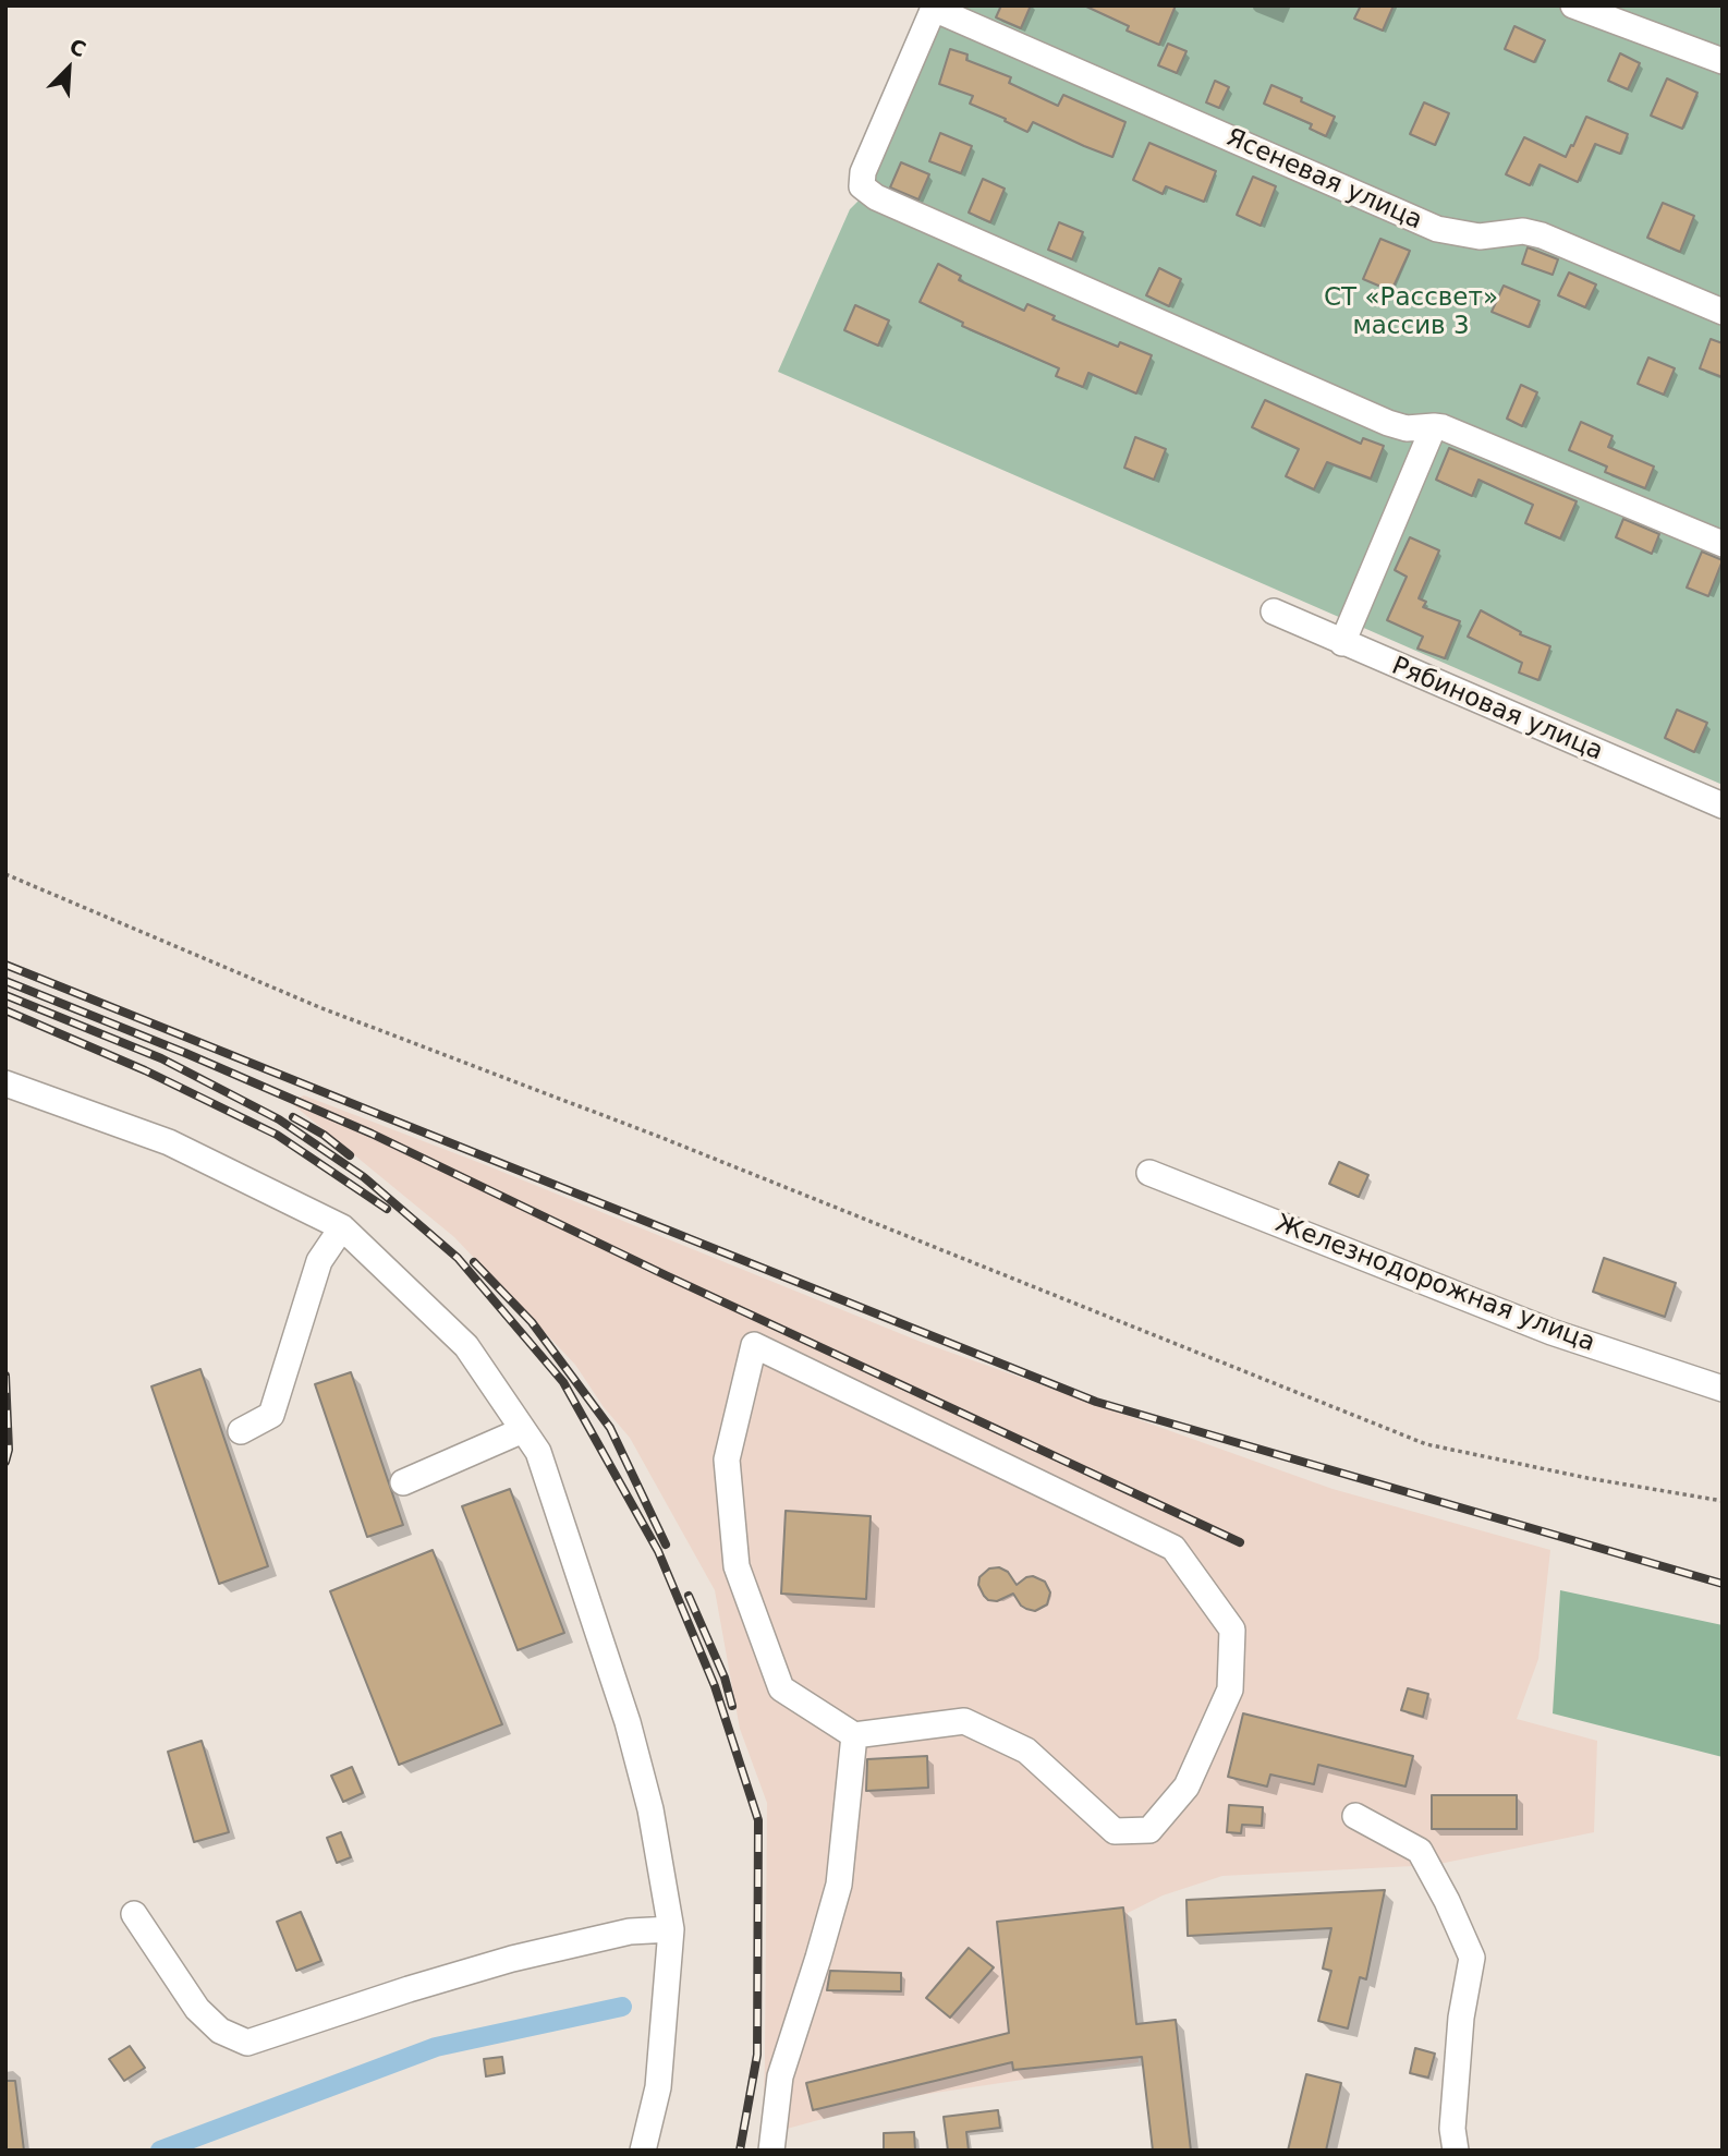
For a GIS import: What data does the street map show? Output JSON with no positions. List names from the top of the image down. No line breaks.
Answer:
{"streets":{"street":["Ясеневая улица","Рябиновая улица","Железнодорожная улица"]},"parks":["СТ «Рассвет» массив 3"],"north":"top right"}
